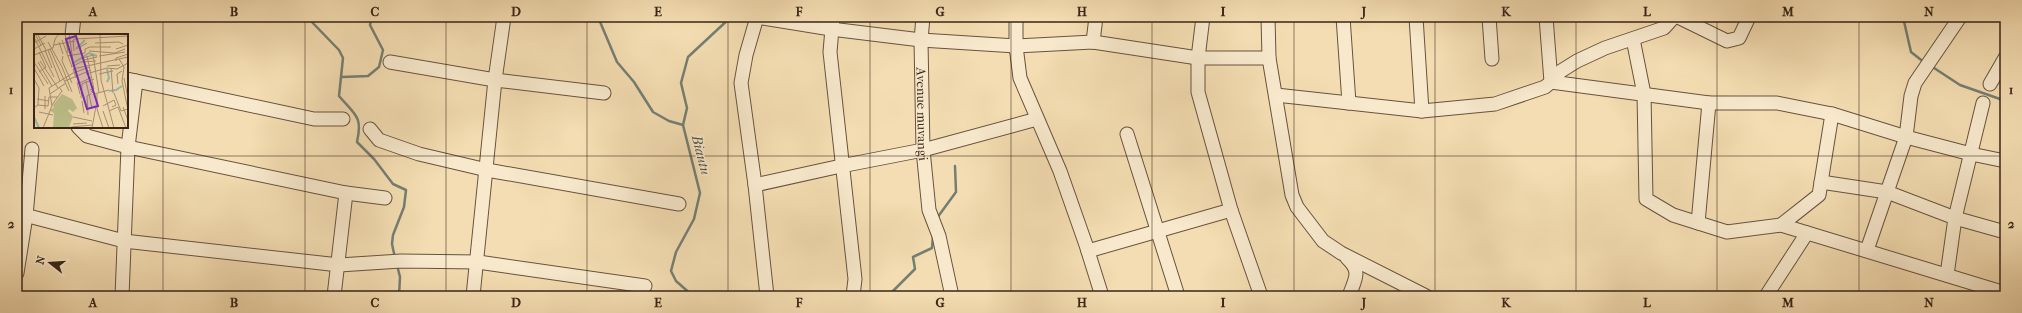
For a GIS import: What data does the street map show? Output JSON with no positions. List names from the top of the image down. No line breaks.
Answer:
{"streets":{"street":["Avenue muvangi"]},"water":["Biautu"],"north":"left","grid":{"columns":["A","B","C","D","E","F","G","H","I","J","K","L","M","N"],"rows":["1","2"]}}
